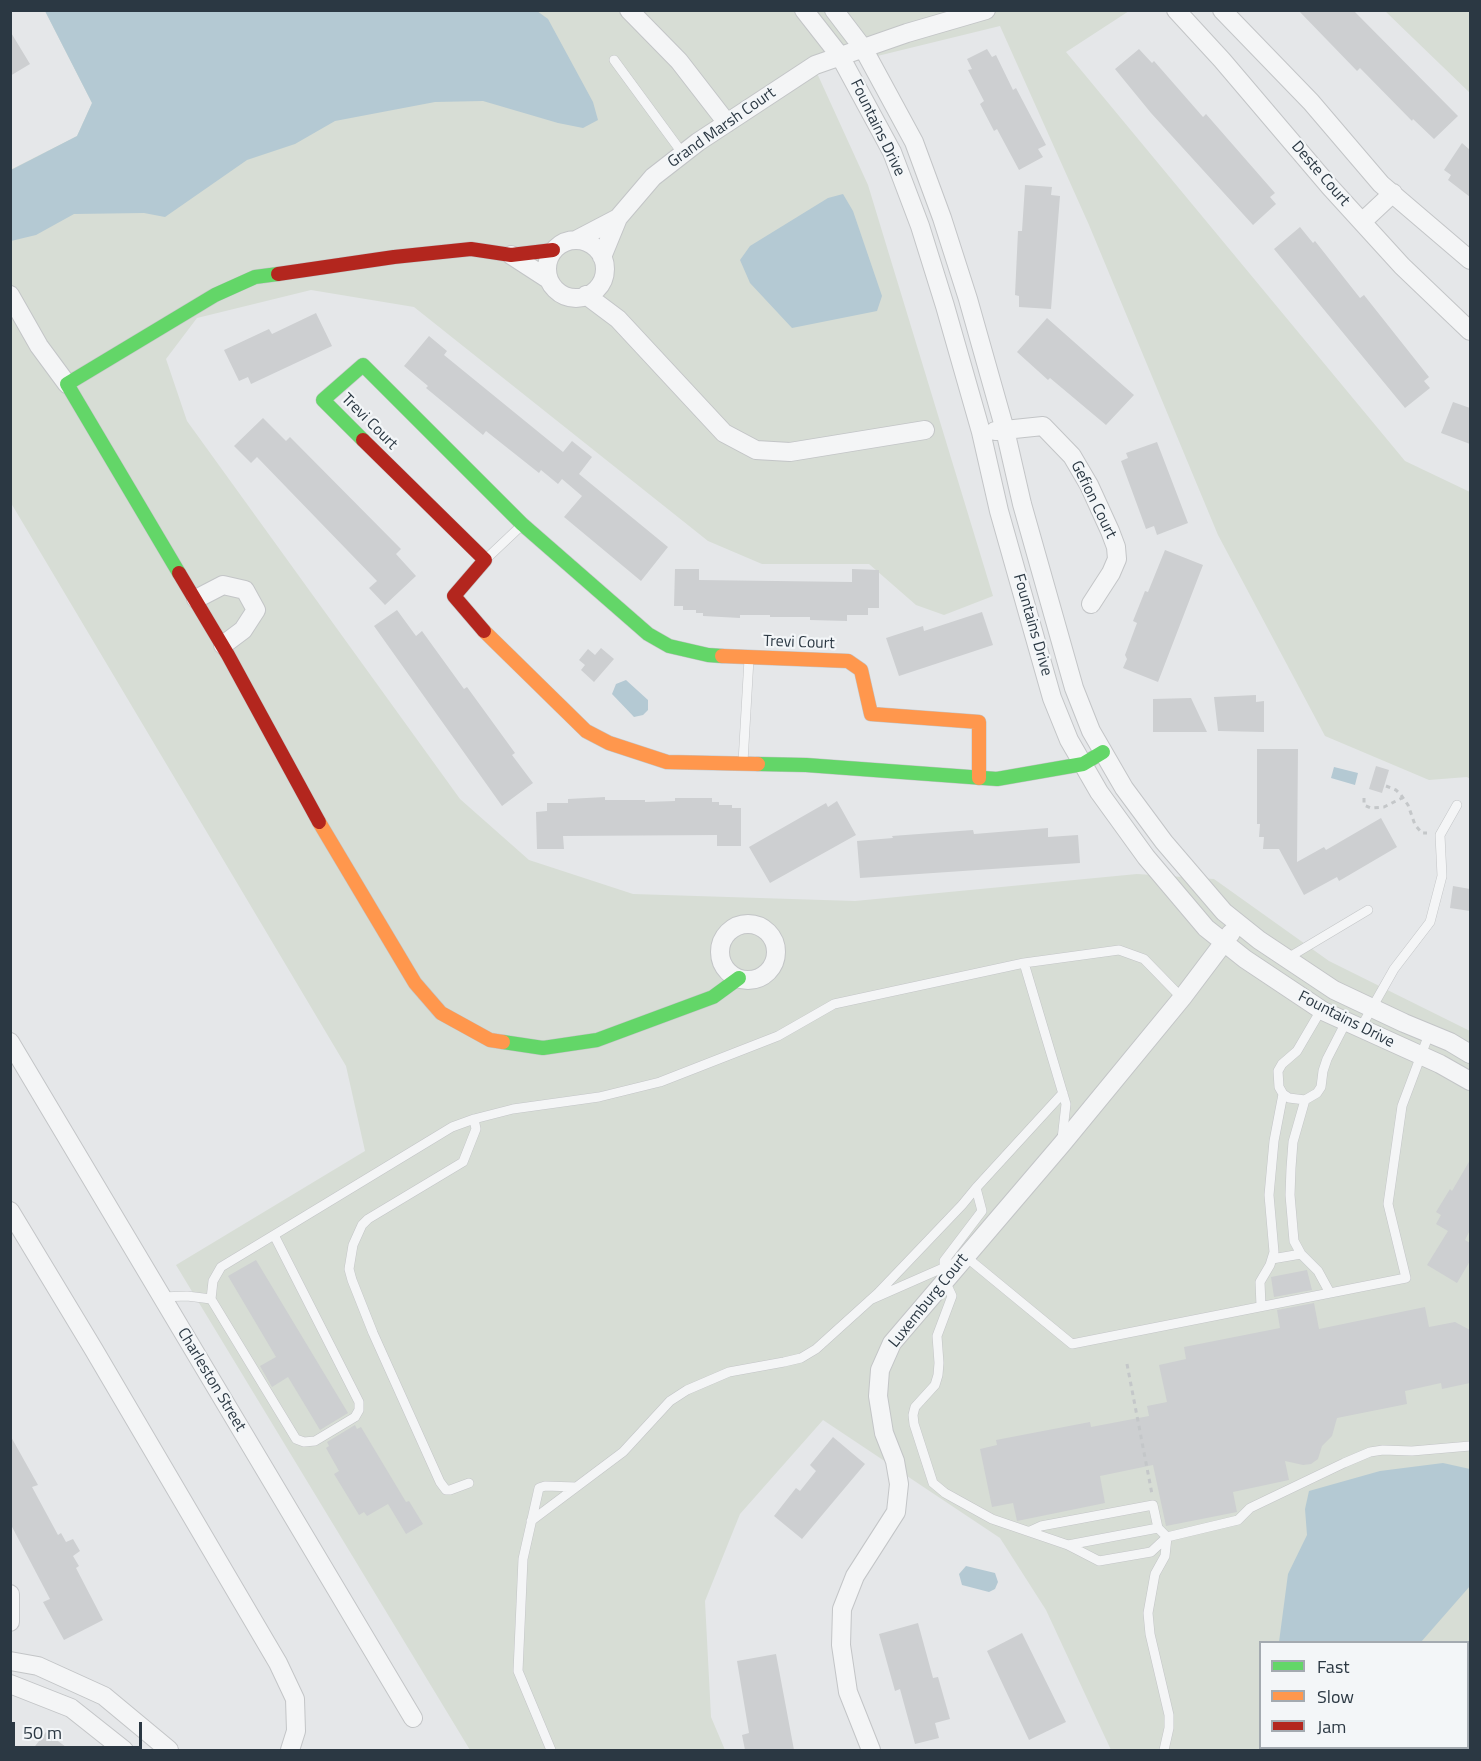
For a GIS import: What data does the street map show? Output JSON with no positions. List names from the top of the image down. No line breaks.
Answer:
{"streets":{"street":["Grand Marsh Court","Fountains Drive","Deste Court","Trevi Court","Gefion Court","Luxemburg Court","Charleston Street"]},"crossings":[["Grand Marsh Court","Fountains Drive"],["Fountains Drive","Gefion Court"],["Fountains Drive","Luxemburg Court"]],"legend":["Fast","Slow","Jam"],"scale_bar":"50 m"}
